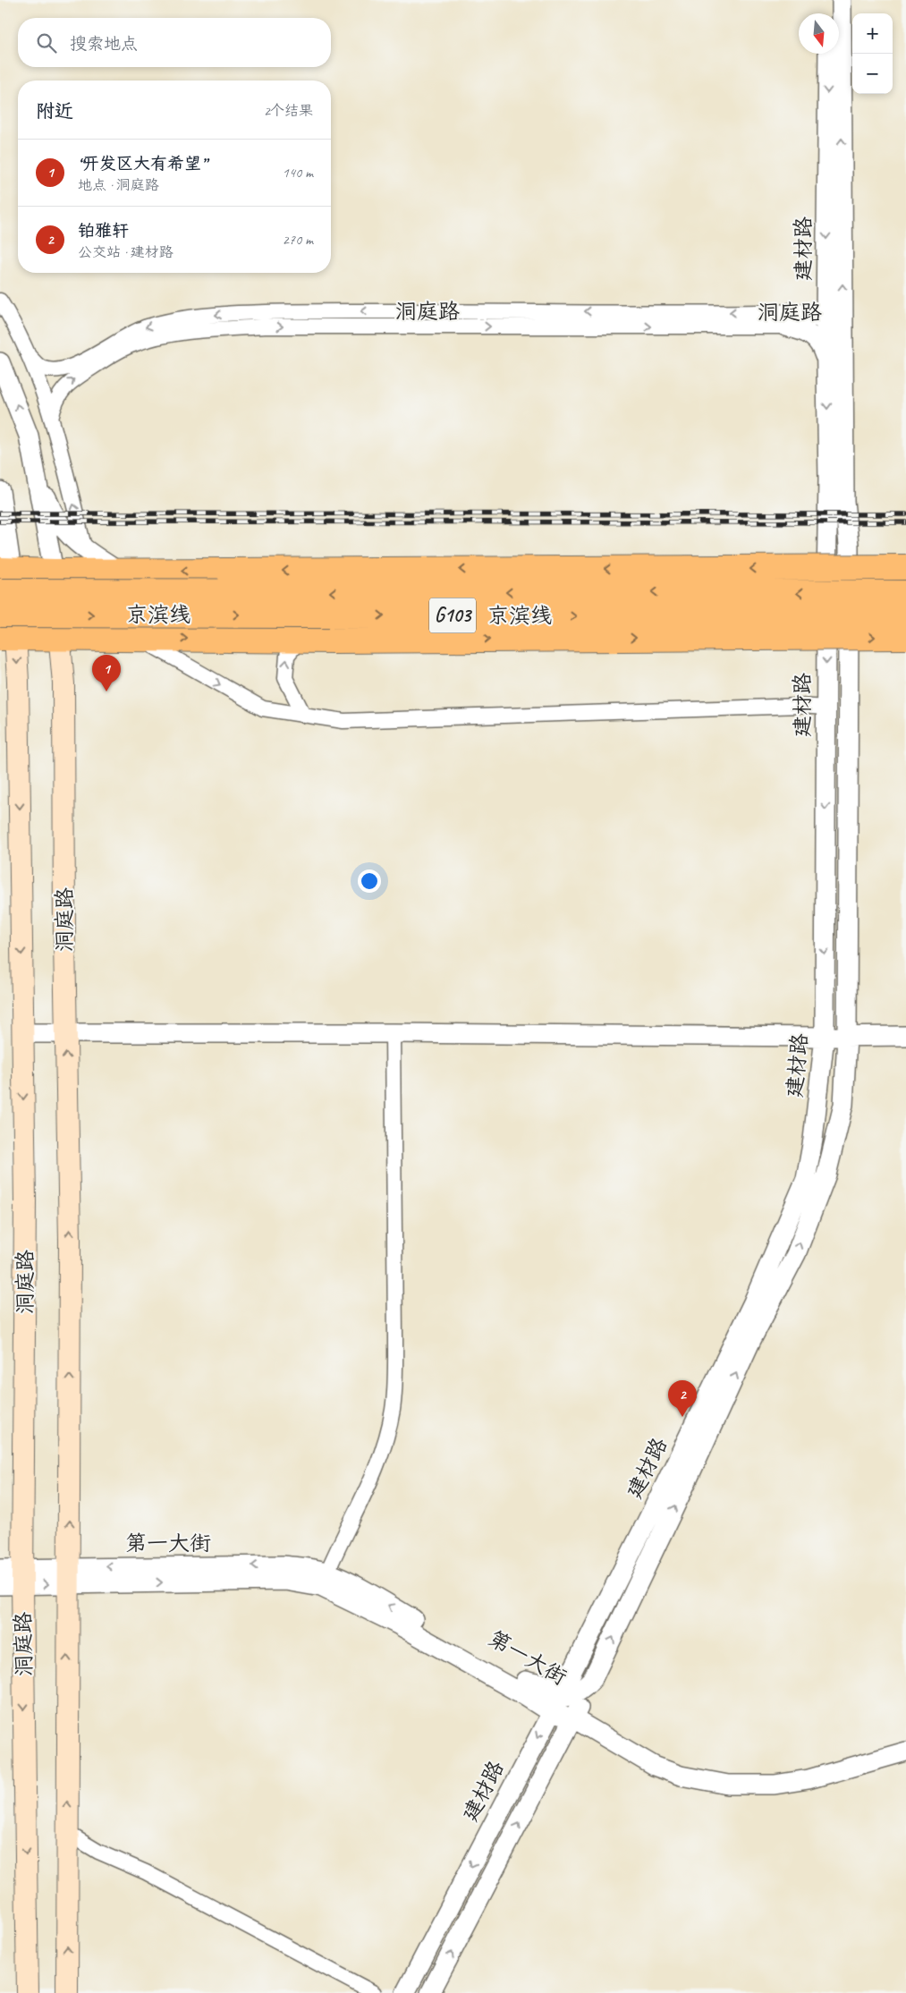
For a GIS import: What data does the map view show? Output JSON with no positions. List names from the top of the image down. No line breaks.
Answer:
{"streets":{"highway":["京滨线","G103"],"main road":["洞庭路"],"street":["建材路","第一大街"]},"crossings":[["建材路","第一大街"],["洞庭路","第一大街"]],"north":"bottom","page":{"map_buttons":["+","−"],"search":"搜索地点","heading":["附近","2个结果"],"list":[{"mark":"1","name":"“开发区大有希望”","note":"地点 · 洞庭路","value":"140 m"},{"mark":"2","name":"铂雅轩","note":"公交站 · 建材路","value":"270 m"}],"pins":["1","2"]}}
